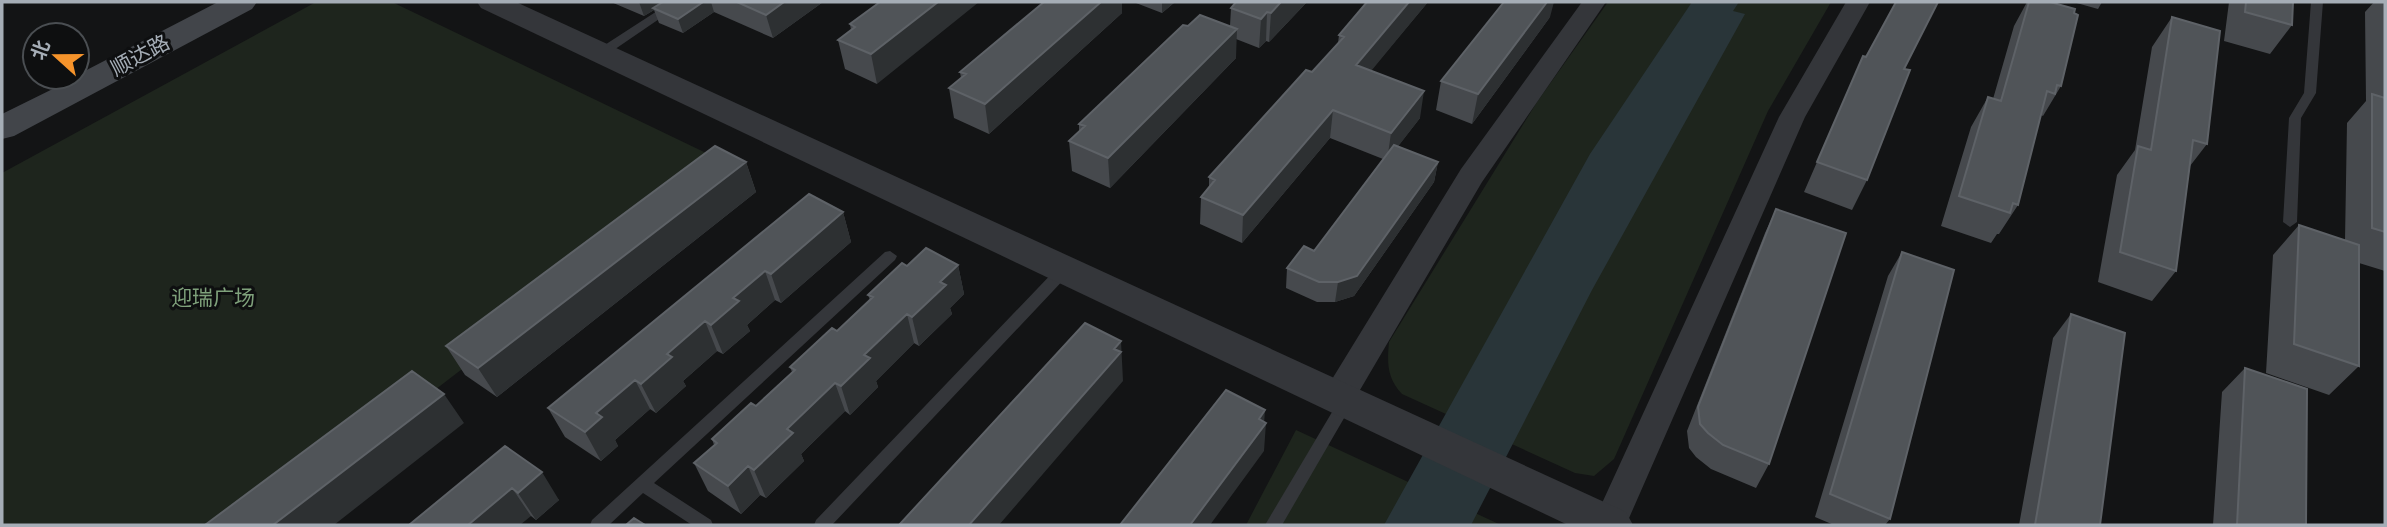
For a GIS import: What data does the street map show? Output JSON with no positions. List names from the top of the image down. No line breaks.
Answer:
{"streets":{"main road":["顺达路"]},"parks":["迎瑞广场"],"north":"left"}
